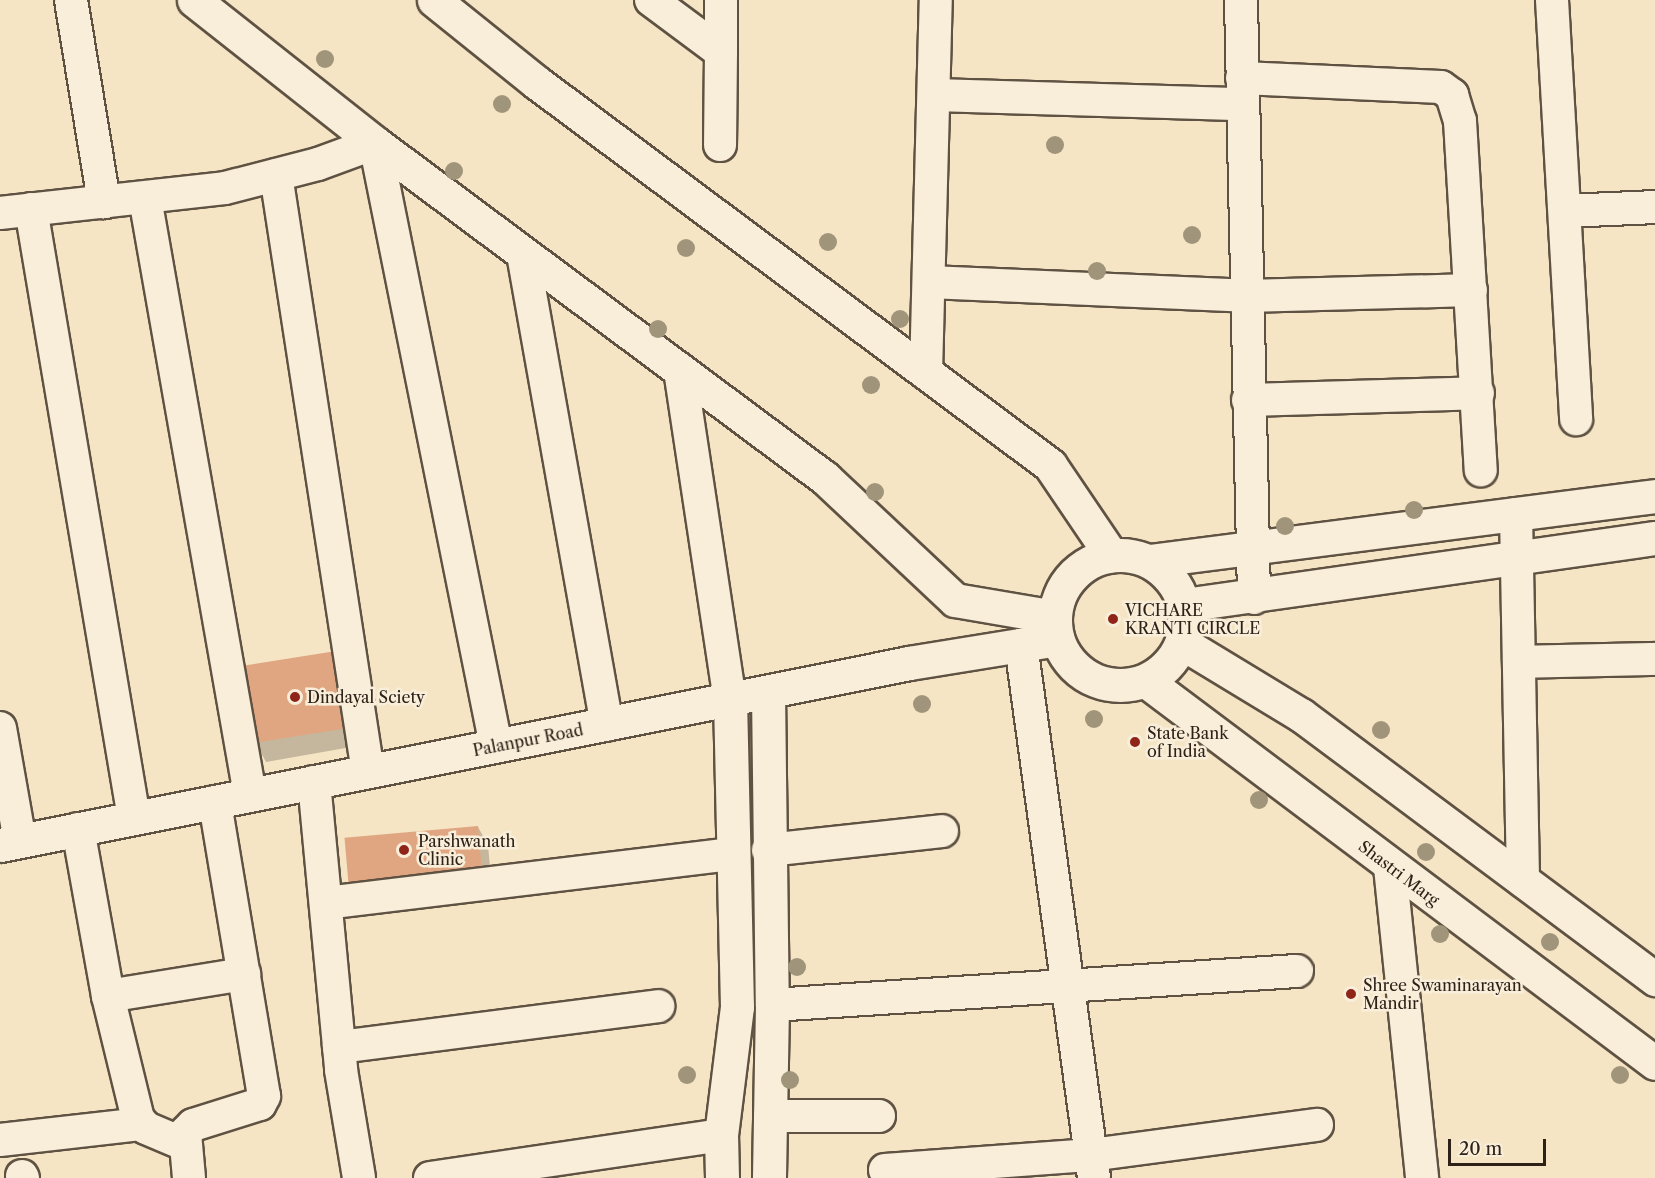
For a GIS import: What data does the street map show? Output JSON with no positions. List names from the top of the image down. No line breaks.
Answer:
{"streets":{"street":["Palanpur Road","Shastri Marg"]},"crossings":[["Palanpur Road","Shastri Marg"]],"places":["VICHARE KRANTI CIRCLE","Dindayal Sciety","State Bank of India","Parshwanath Clinic","Shree Swaminarayan Mandir"],"scale_bar":"20 m"}
